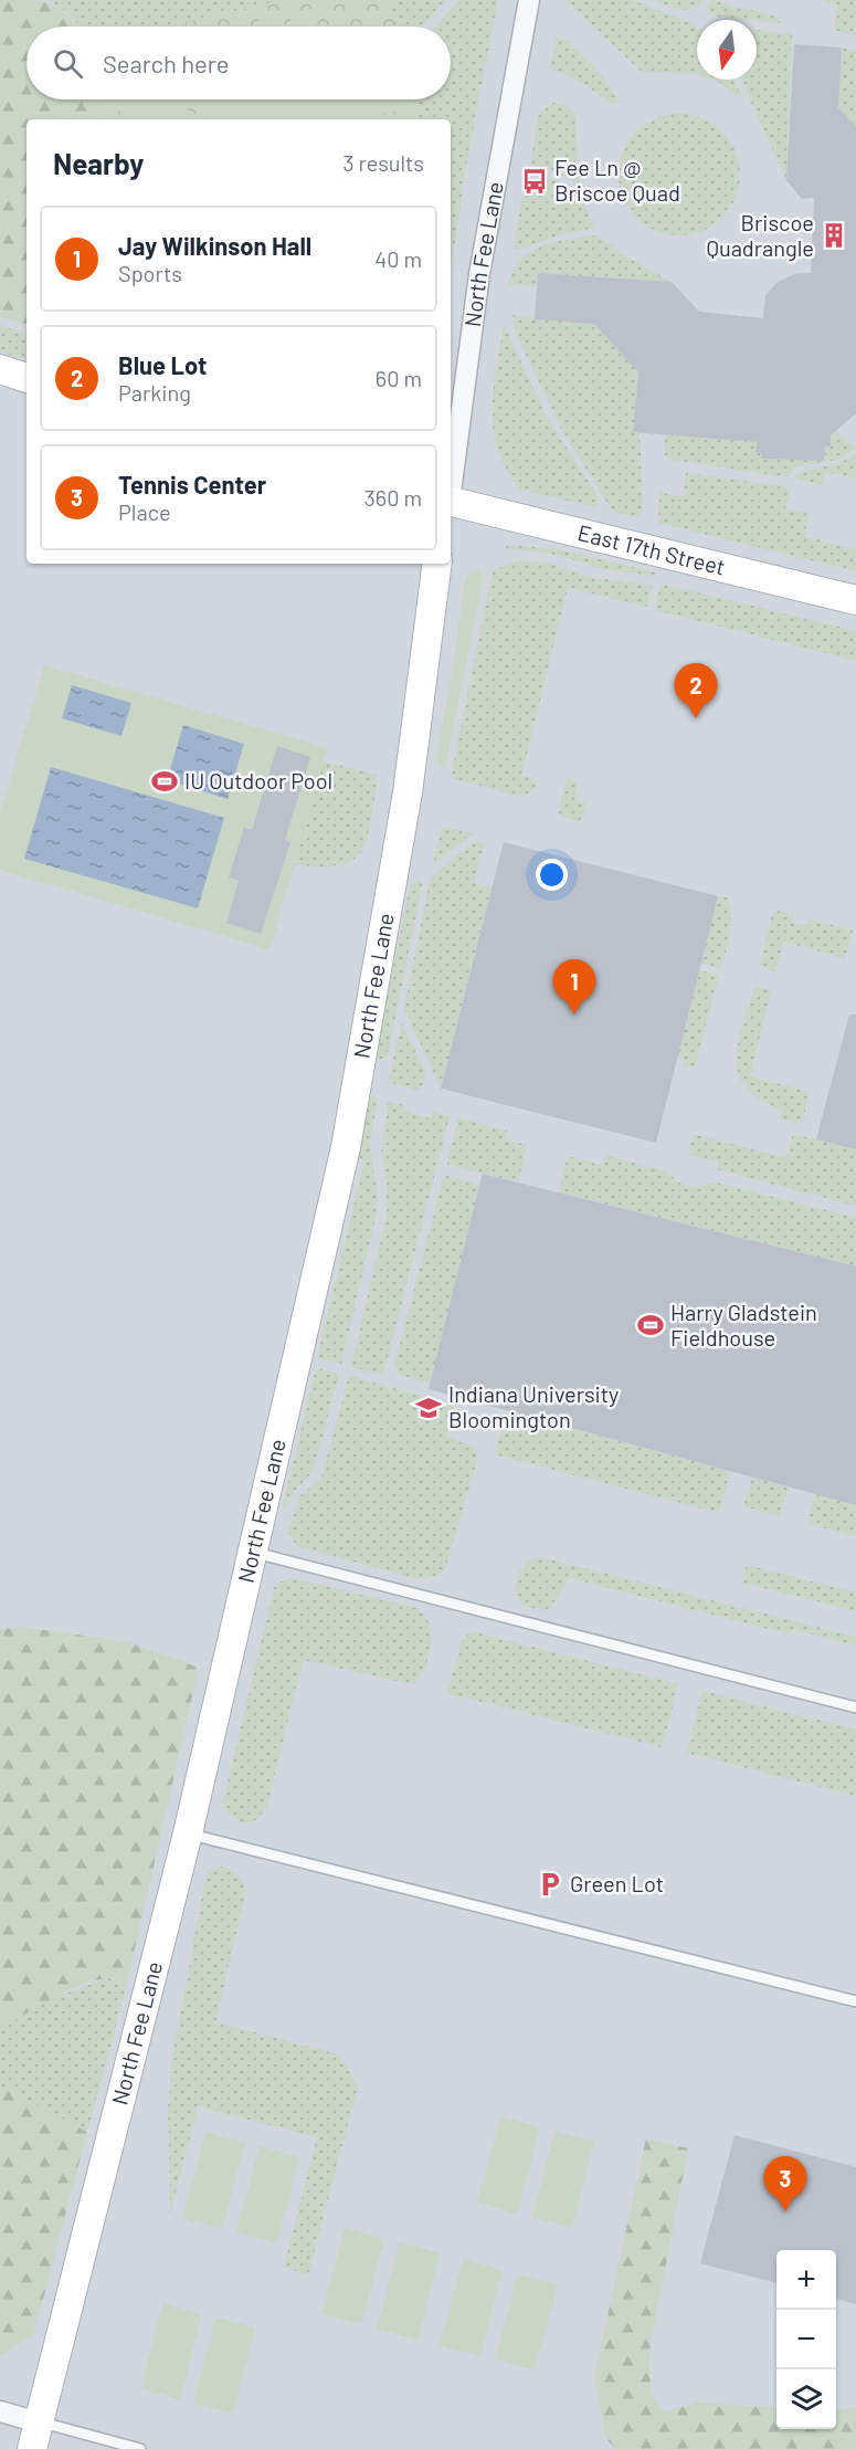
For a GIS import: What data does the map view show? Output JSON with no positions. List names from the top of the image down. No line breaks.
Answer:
{"streets":{"street":["North Fee Lane","East 17th Street"]},"places":{"bus stop":["Fee Ln @ Briscoe Quad"],"building":["Briscoe Quadrangle"],"sports":["IU Outdoor Pool","Harry Gladstein Fieldhouse"],"school or university":["Indiana University Bloomington"],"parking":["Green Lot"]},"north":"bottom","page":{"search":"Search here","heading":["Nearby","3 results"],"list":[{"mark":"1","name":"Jay Wilkinson Hall","note":"Sports","value":"40 m"},{"mark":"2","name":"Blue Lot","note":"Parking","value":"60 m"},{"mark":"3","name":"Tennis Center","note":"Place","value":"360 m"}],"pins":["2","1","3"],"map_buttons":["+","−"]}}
